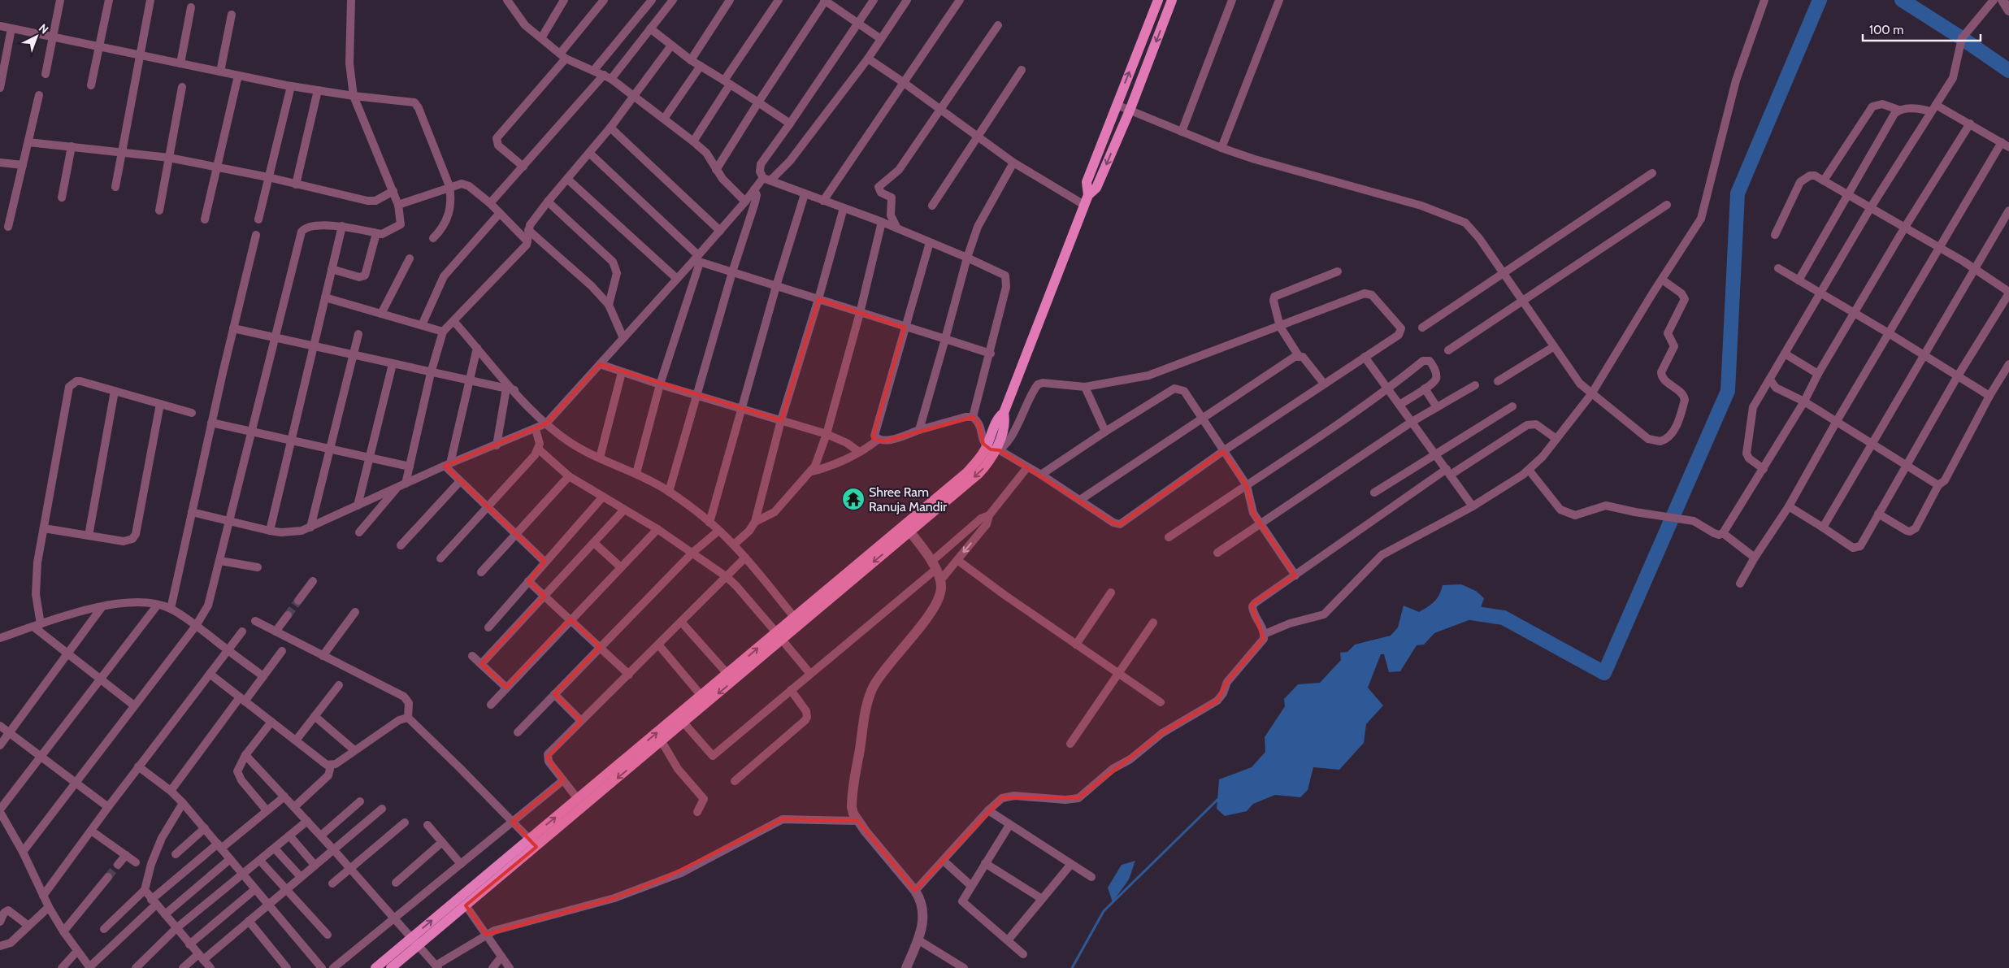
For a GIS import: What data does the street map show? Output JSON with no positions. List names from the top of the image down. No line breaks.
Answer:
{"places":{"temple":["Shree Ram Ranuja Mandir"]},"scale_bar":"100 m","north":"top right"}
